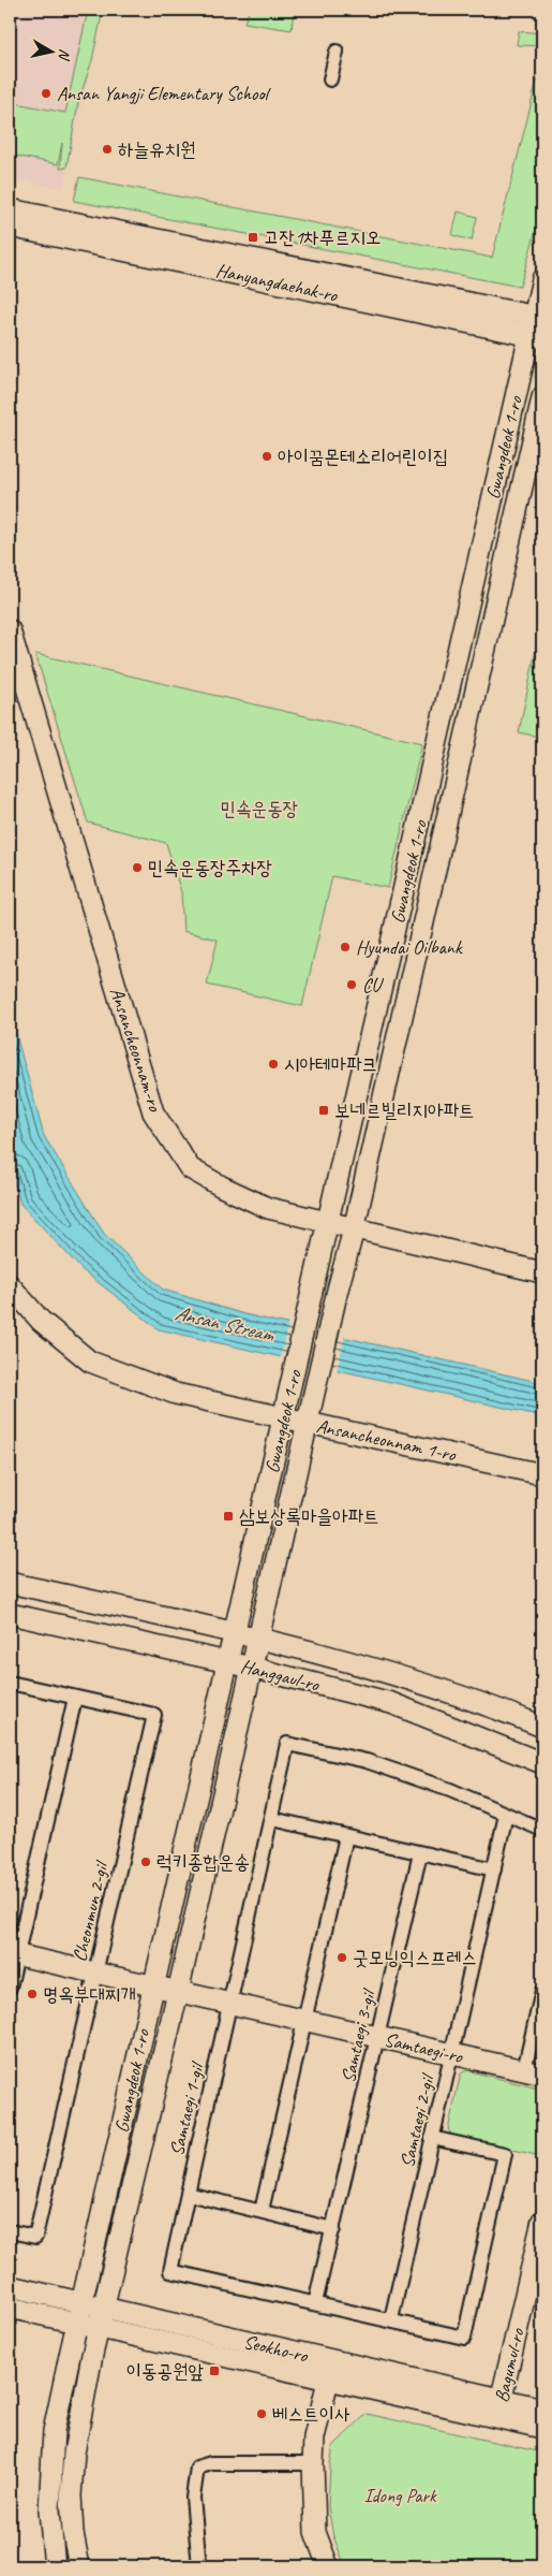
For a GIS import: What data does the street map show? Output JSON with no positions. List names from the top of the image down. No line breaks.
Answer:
{"streets":{"street":["Hanyangdaehak-ro","Gwangdeok 1-ro","Ansancheonnam-ro","Ansancheonnam 1-ro","Hanggaul-ro","Cheonmun 2-gil","Samtaegi 3-gil","Samtaegi-ro","Samtaegi 1-gil","Samtaegi 2-gil","Seokho-ro","Bagumul-ro"]},"crossings":[["Hanyangdaehak-ro","Gwangdeok 1-ro"],["Gwangdeok 1-ro","Ansancheonnam-ro"],["Gwangdeok 1-ro","Ansancheonnam 1-ro"],["Gwangdeok 1-ro","Hanggaul-ro"],["Gwangdeok 1-ro","Samtaegi-ro"],["Gwangdeok 1-ro","Seokho-ro"],["Cheonmun 2-gil","Samtaegi-ro"],["Samtaegi 3-gil","Samtaegi-ro"],["Samtaegi 3-gil","Samtaegi 1-gil"],["Samtaegi-ro","Samtaegi 1-gil"],["Samtaegi-ro","Samtaegi 2-gil"],["Samtaegi 1-gil","Samtaegi 2-gil"],["Seokho-ro","Bagumul-ro"]],"water":["Ansan Stream"],"parks":["민속운동장","Idong Park"],"places":{"other":["Ansan Yangji Elementary School","하늘유치원","아이꿈몬테소리어린이집","민속운동장주차장","Hyundai Oilbank","CU","시아테마파크","럭키종합운송","굿모닝익스프레스","명옥부대찌개","베스트이사"],"transit":["고잔1차푸르지오","보네르빌리지아파트","삼보상록마을아파트","이동공원앞"]},"north":"right"}
